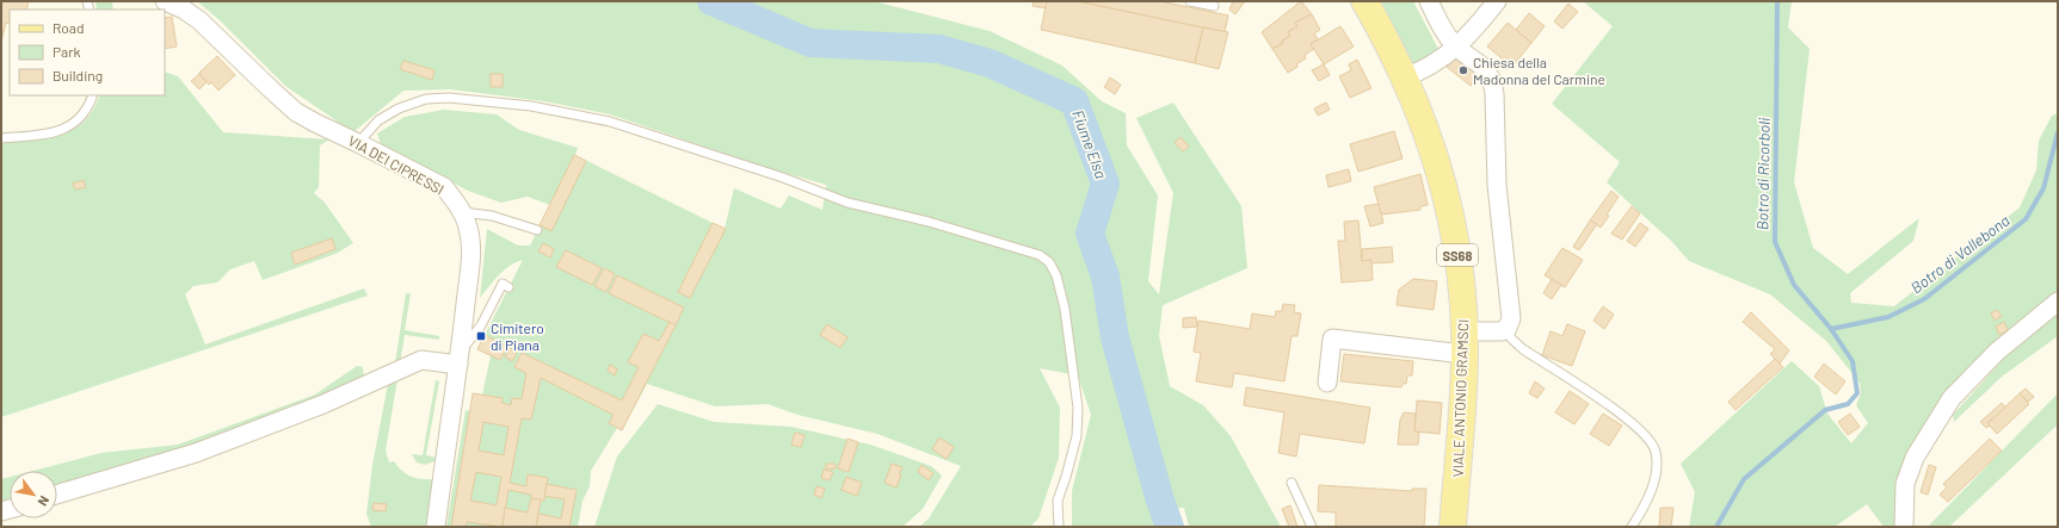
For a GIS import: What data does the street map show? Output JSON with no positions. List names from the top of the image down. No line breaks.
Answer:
{"streets":{"main road":["SS68","VIALE ANTONIO GRAMSCI"],"street":["VIA DEI CIPRESSI"]},"water":["Fiume Elsa","Botro di Ricorboli","Botro di Vallebona"],"places":{"other":["Chiesa della Madonna del Carmine"],"transit":["Cimitero di Piana"]},"legend":["Road","Park","Building"],"north":"bottom right"}
